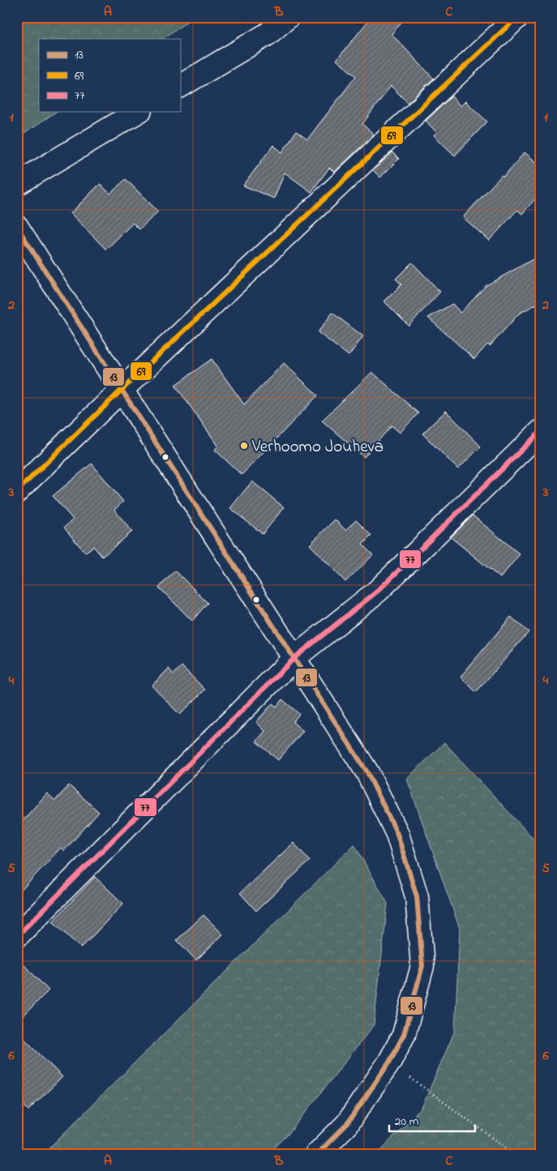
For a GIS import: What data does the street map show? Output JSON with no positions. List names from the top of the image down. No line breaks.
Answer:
{"places":["Verhoomo Jouheva"],"lines":["transit line 69","transit line 13","transit line 77"],"legend":["13","69","77"],"scale_bar":"20 m","grid":{"columns":["A","B","C"],"rows":["1","2","3","4","5","6"]}}
